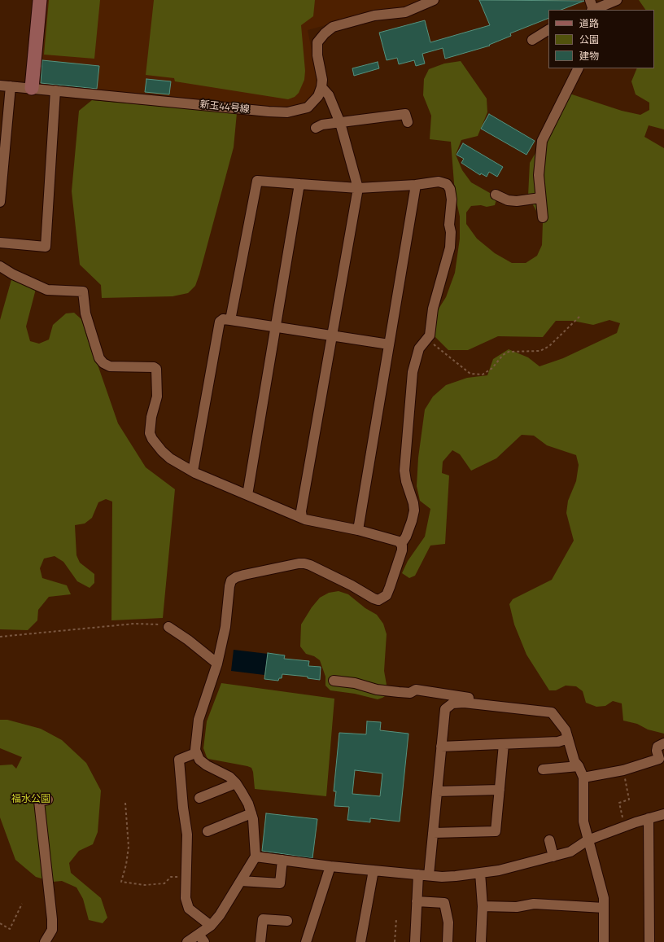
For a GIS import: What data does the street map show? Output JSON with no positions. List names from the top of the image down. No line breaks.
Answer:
{"streets":{"street":["新玉44号線"]},"parks":["福水公園"],"legend":["道路","公園","建物"]}
